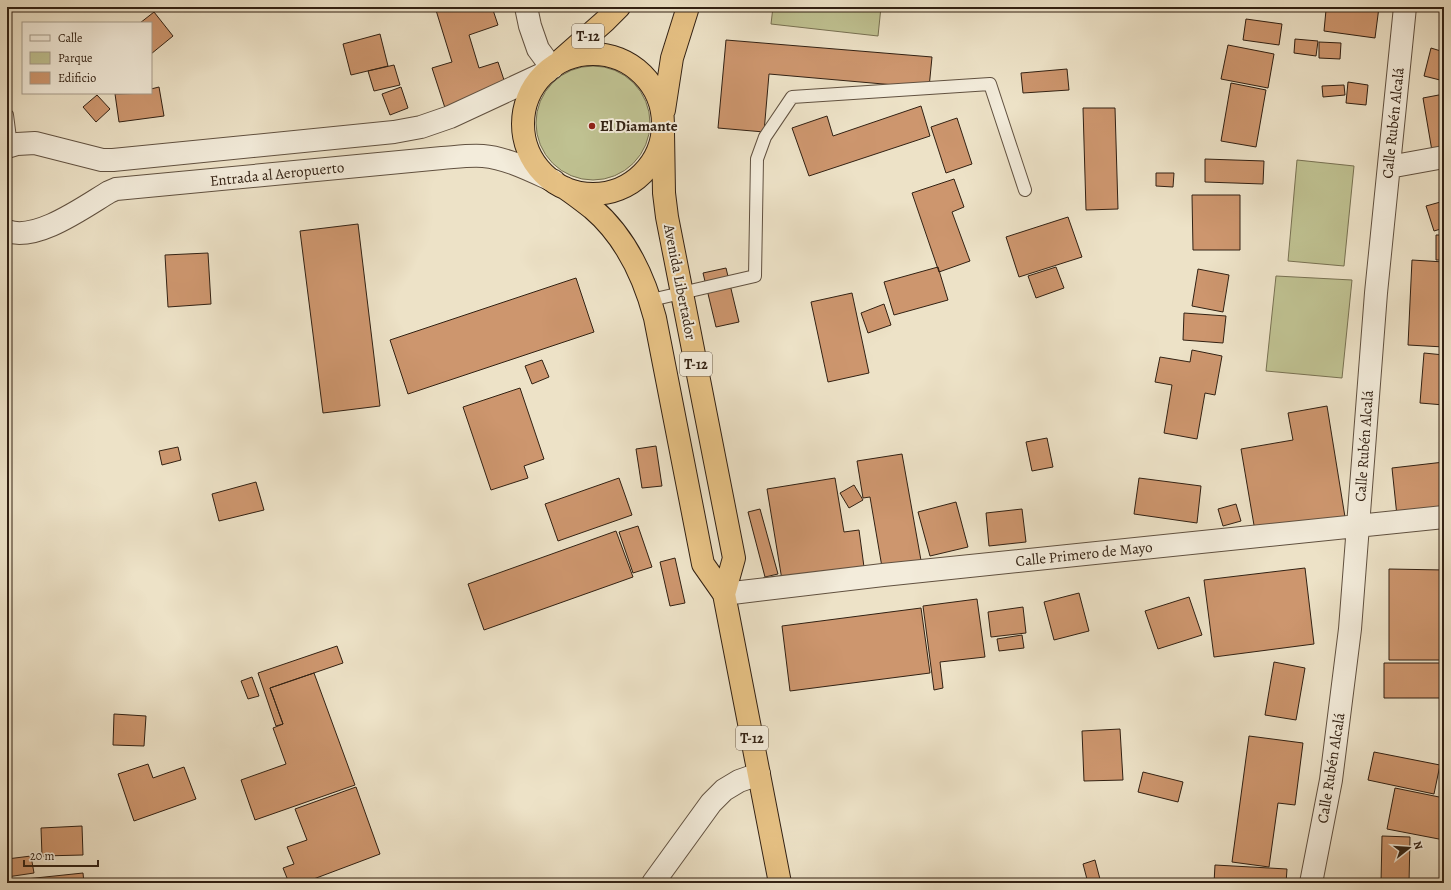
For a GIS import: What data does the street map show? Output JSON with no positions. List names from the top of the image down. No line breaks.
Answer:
{"streets":{"highway":["T-12","Avenida Libertador"],"street":["Calle Rubén Alcalá","Entrada al Aeropuerto","Calle Primero de Mayo"]},"crossings":[["T-12","Entrada al Aeropuerto"],["T-12","Avenida Libertador"],["Calle Rubén Alcalá","Calle Primero de Mayo"],["Entrada al Aeropuerto","Avenida Libertador"],["Avenida Libertador","Calle Primero de Mayo"]],"places":["El Diamante"],"legend":["Calle","Parque","Edificio"],"scale_bar":"20 m","north":"right"}
